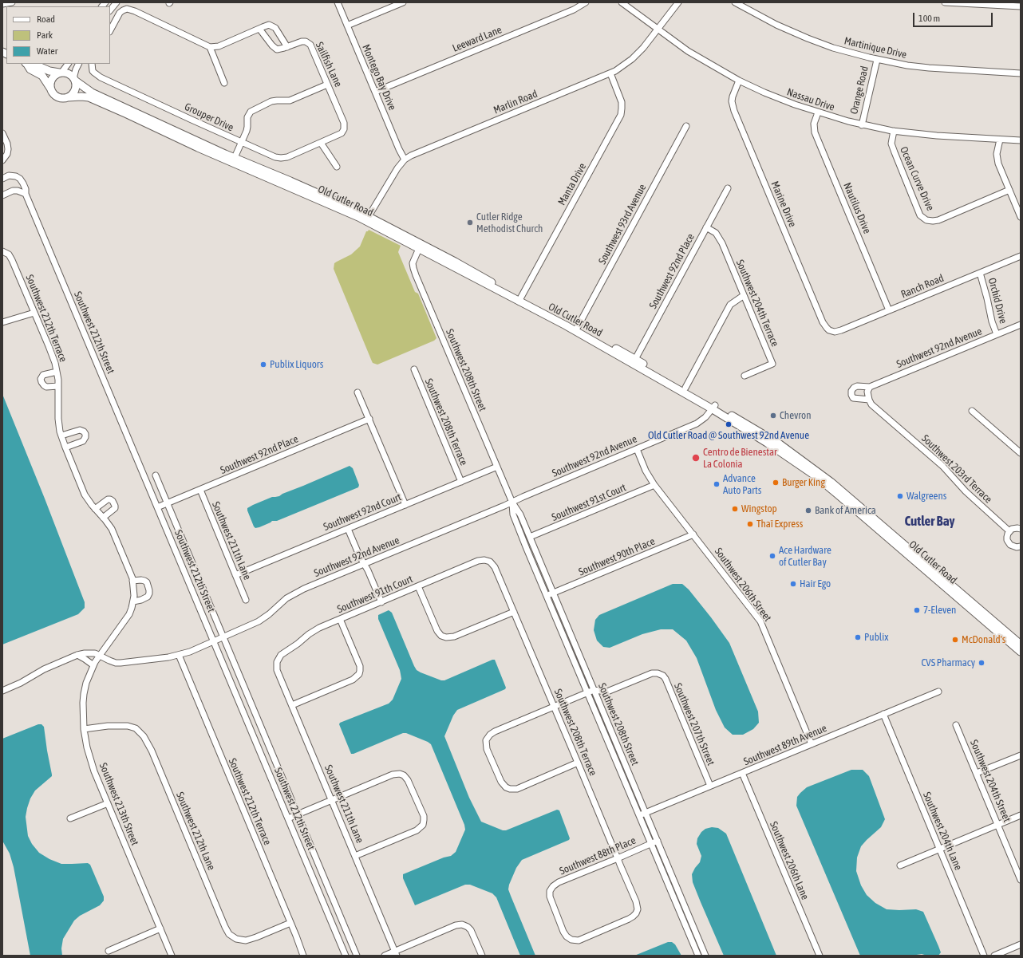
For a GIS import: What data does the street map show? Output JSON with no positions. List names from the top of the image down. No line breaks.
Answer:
{"streets":{"main road":["Old Cutler Road"],"street":["Leeward Lane","Martinique Drive","Sailfish Lane","Montego Bay Drive","Orange Road","Nassau Drive","Marlin Road","Grouper Drive","Ocean Curve Drive","Manta Drive","Marine Drive","Nautilus Drive","Southwest 93rd Avenue","Southwest 92nd Place","Ranch Road","Orchid Drive","Southwest 204th Terrace","Southwest 212th Terrace","Southwest 212th Street","Southwest 92nd Avenue","Southwest 208th Street","Southwest 208th Terrace","Southwest 203rd Terrace","Southwest 91st Court","Southwest 92nd Court","Southwest 211th Lane","Southwest 90th Place","Southwest 206th Street","Southwest 91th Court","Southwest 207th Street","Southwest 89th Avenue","Southwest 204th Street","Southwest 213th Street","Southwest 212th Lane","Southwest 204th Lane","Southwest 88th Place","Southwest 206th Lane"]},"crossings":[["Leeward Lane","Montego Bay Drive"],["Martinique Drive","Orange Road"],["Sailfish Lane","Grouper Drive"],["Montego Bay Drive","Marlin Road"],["Orange Road","Nassau Drive"],["Nassau Drive","Marlin Road"],["Nassau Drive","Ocean Curve Drive"],["Nassau Drive","Marine Drive"],["Nassau Drive","Nautilus Drive"],["Marlin Road","Manta Drive"],["Marlin Road","Old Cutler Road"],["Manta Drive","Old Cutler Road"],["Old Cutler Road","Southwest 93rd Avenue"],["Old Cutler Road","Southwest 92nd Place"],["Old Cutler Road","Southwest 92nd Avenue"],["Old Cutler Road","Southwest 208th Street"],["Marine Drive","Ranch Road"],["Nautilus Drive","Ranch Road"],["Southwest 92nd Place","Southwest 204th Terrace"],["Southwest 92nd Place","Southwest 212th Street"],["Southwest 92nd Place","Southwest 211th Lane"],["Ranch Road","Orchid Drive"],["Orchid Drive","Southwest 92nd Avenue"],["Southwest 212th Terrace","Southwest 92nd Avenue"],["Southwest 212th Terrace","Southwest 213th Street"],["Southwest 212th Terrace","Southwest 212th Lane"],["Southwest 212th Street","Southwest 92nd Avenue"],["Southwest 92nd Avenue","Southwest 208th Street"],["Southwest 92nd Avenue","Southwest 206th Street"],["Southwest 92nd Avenue","Southwest 213th Street"],["Southwest 208th Street","Southwest 91st Court"],["Southwest 208th Street","Southwest 92nd Court"],["Southwest 208th Street","Southwest 90th Place"],["Southwest 208th Street","Southwest 89th Avenue"],["Southwest 208th Street","Southwest 88th Place"],["Southwest 208th Terrace","Southwest 92nd Court"],["Southwest 208th Terrace","Southwest 91th Court"],["Southwest 208th Terrace","Southwest 88th Place"],["Southwest 91st Court","Southwest 206th Street"],["Southwest 92nd Court","Southwest 211th Lane"],["Southwest 211th Lane","Southwest 91th Court"],["Southwest 90th Place","Southwest 206th Street"],["Southwest 206th Street","Southwest 89th Avenue"],["Southwest 207th Street","Southwest 89th Avenue"],["Southwest 89th Avenue","Southwest 204th Lane"],["Southwest 89th Avenue","Southwest 206th Lane"],["Southwest 213th Street","Southwest 212th Lane"]],"districts":["Cutler Bay"],"places":["Cutler Ridge Methodist Church","Publix Liquors","Chevron","Old Cutler Road @ Southwest 92nd Avenue","Centro de Bienestar La Colonia","Burger King","Advance Auto Parts","Walgreens","Wingstop","Bank of America","Thaï Express","Ace Hardware of Cutler Bay","Hair Ego","7-Eleven","Publix","McDonald's","CVS Pharmacy"],"legend":["Road","Park","Water"],"scale_bar":"100 m"}
